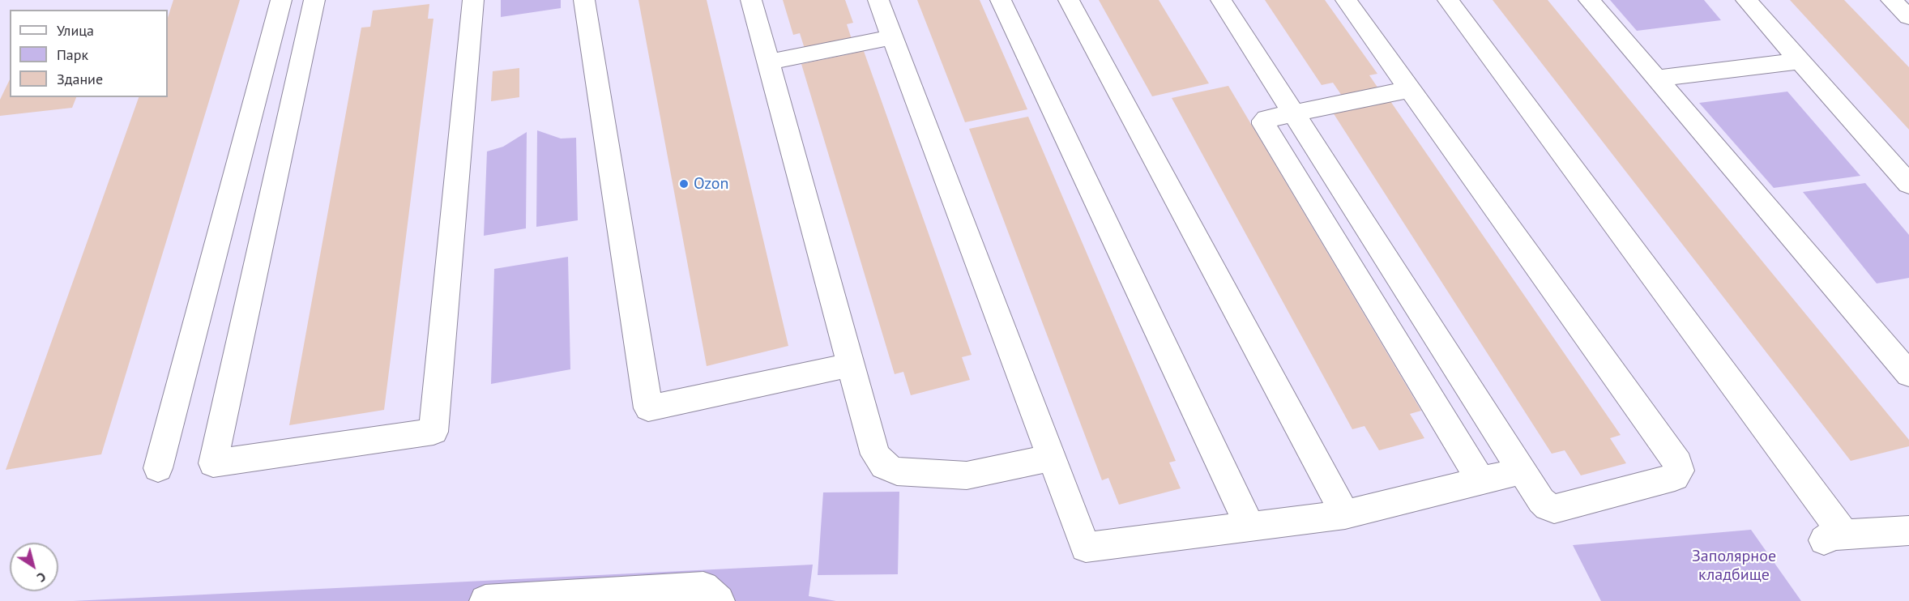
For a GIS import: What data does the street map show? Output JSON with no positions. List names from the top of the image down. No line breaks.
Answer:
{"parks":["Заполярное кладбище"],"places":["Ozon"],"legend":["Улица","Парк","Здание"],"north":"bottom right"}
